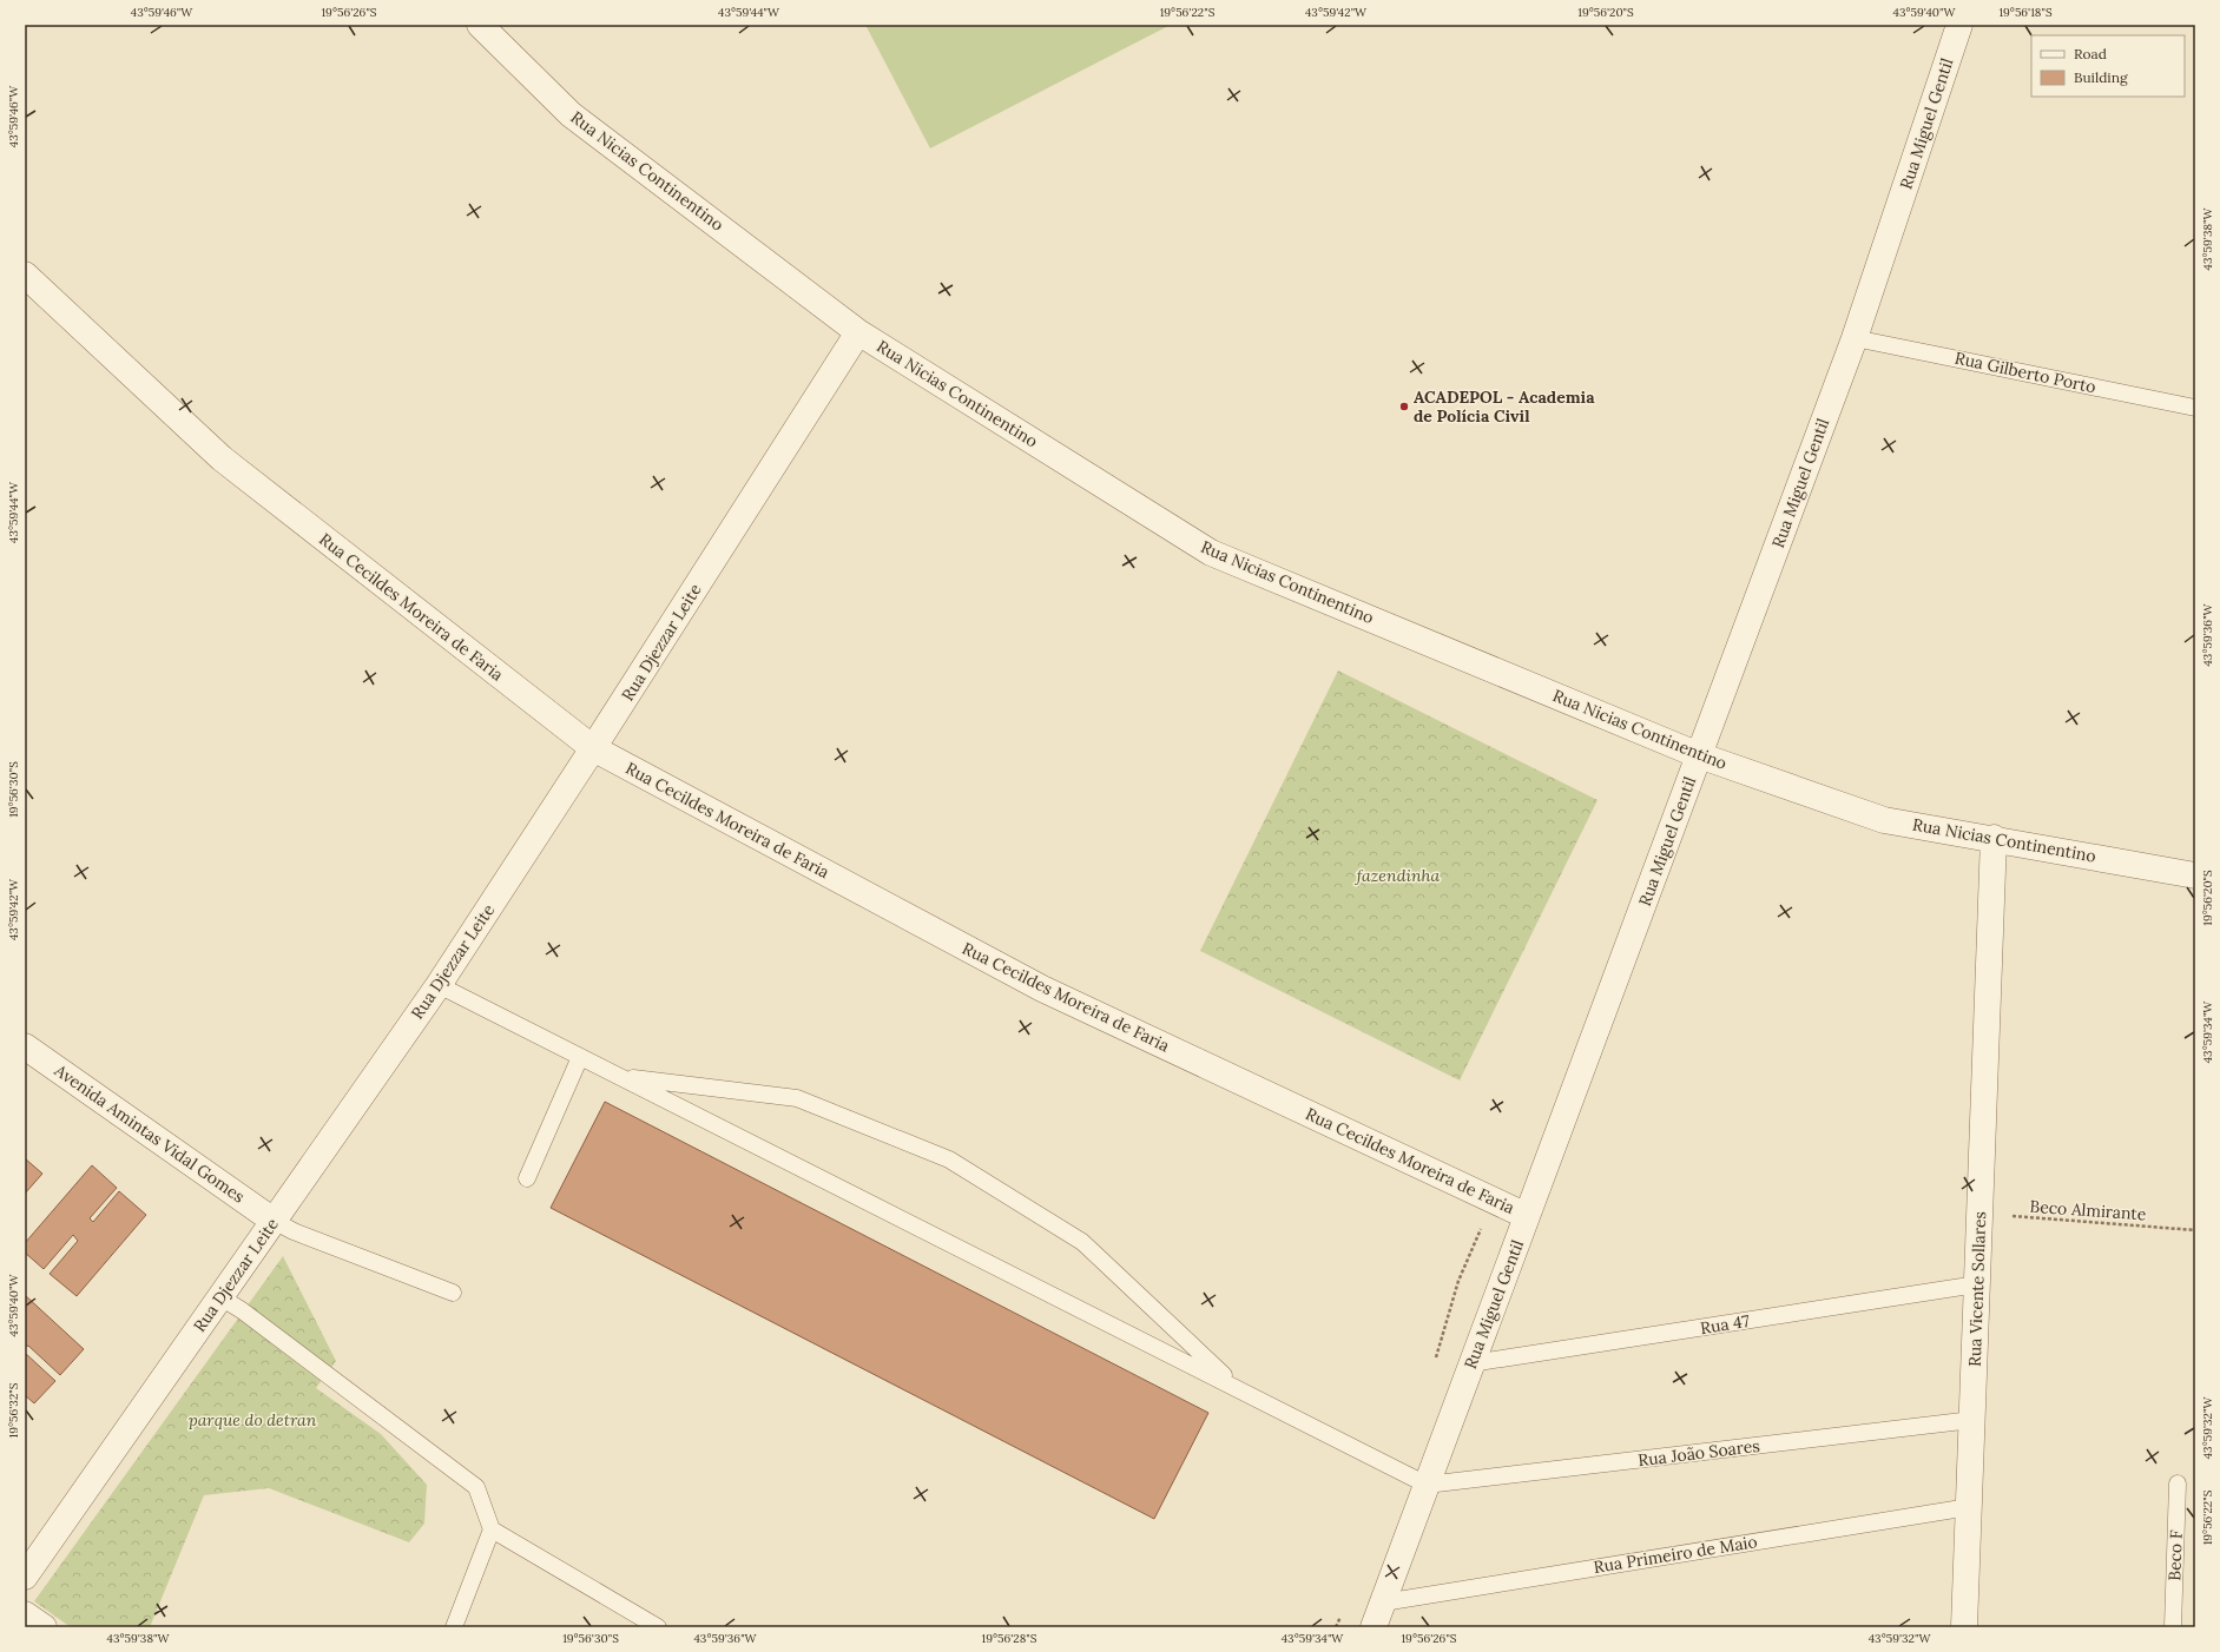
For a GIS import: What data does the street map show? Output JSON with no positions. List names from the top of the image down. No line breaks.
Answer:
{"streets":{"street":["Rua Miguel Gentil","Rua Nicias Continentino","Rua Cecildes Moreira de Faria","Rua Djezzar Leite","Avenida Amintas Vidal Gomes","Rua Vicente Sollares"],"lane":["Rua Gilberto Porto","Rua 47","Rua João Soares","Rua Primeiro de Maio","Beco F"],"path":["Beco Almirante"]},"crossings":[["Rua Miguel Gentil","Rua Nicias Continentino"],["Rua Miguel Gentil","Rua Gilberto Porto"],["Rua Miguel Gentil","Rua Cecildes Moreira de Faria"],["Rua Miguel Gentil","Rua 47"],["Rua Miguel Gentil","Rua João Soares"],["Rua Miguel Gentil","Rua Primeiro de Maio"],["Rua Nicias Continentino","Rua Djezzar Leite"],["Rua Nicias Continentino","Rua Vicente Sollares"],["Rua Cecildes Moreira de Faria","Rua Djezzar Leite"],["Rua Djezzar Leite","Avenida Amintas Vidal Gomes"],["Beco Almirante","Rua Vicente Sollares"],["Rua Vicente Sollares","Rua 47"],["Rua Vicente Sollares","Rua João Soares"],["Rua Vicente Sollares","Rua Primeiro de Maio"]],"parks":["fazendinha","parque do detran"],"places":["ACADEPOL - Academia de Polícia Civil"],"legend":["Road","Building"],"coordinates":["43°59'46\"W","19°56'26\"S","43°59'44\"W","19°56'22\"S","43°59'42\"W","19°56'20\"S","43°59'40\"W","19°56'18\"S","43°59'38\"W","43°59'36\"W","19°56'30\"S","43°59'34\"W","19°56'32\"S","43°59'32\"W","19°56'28\"S"]}
